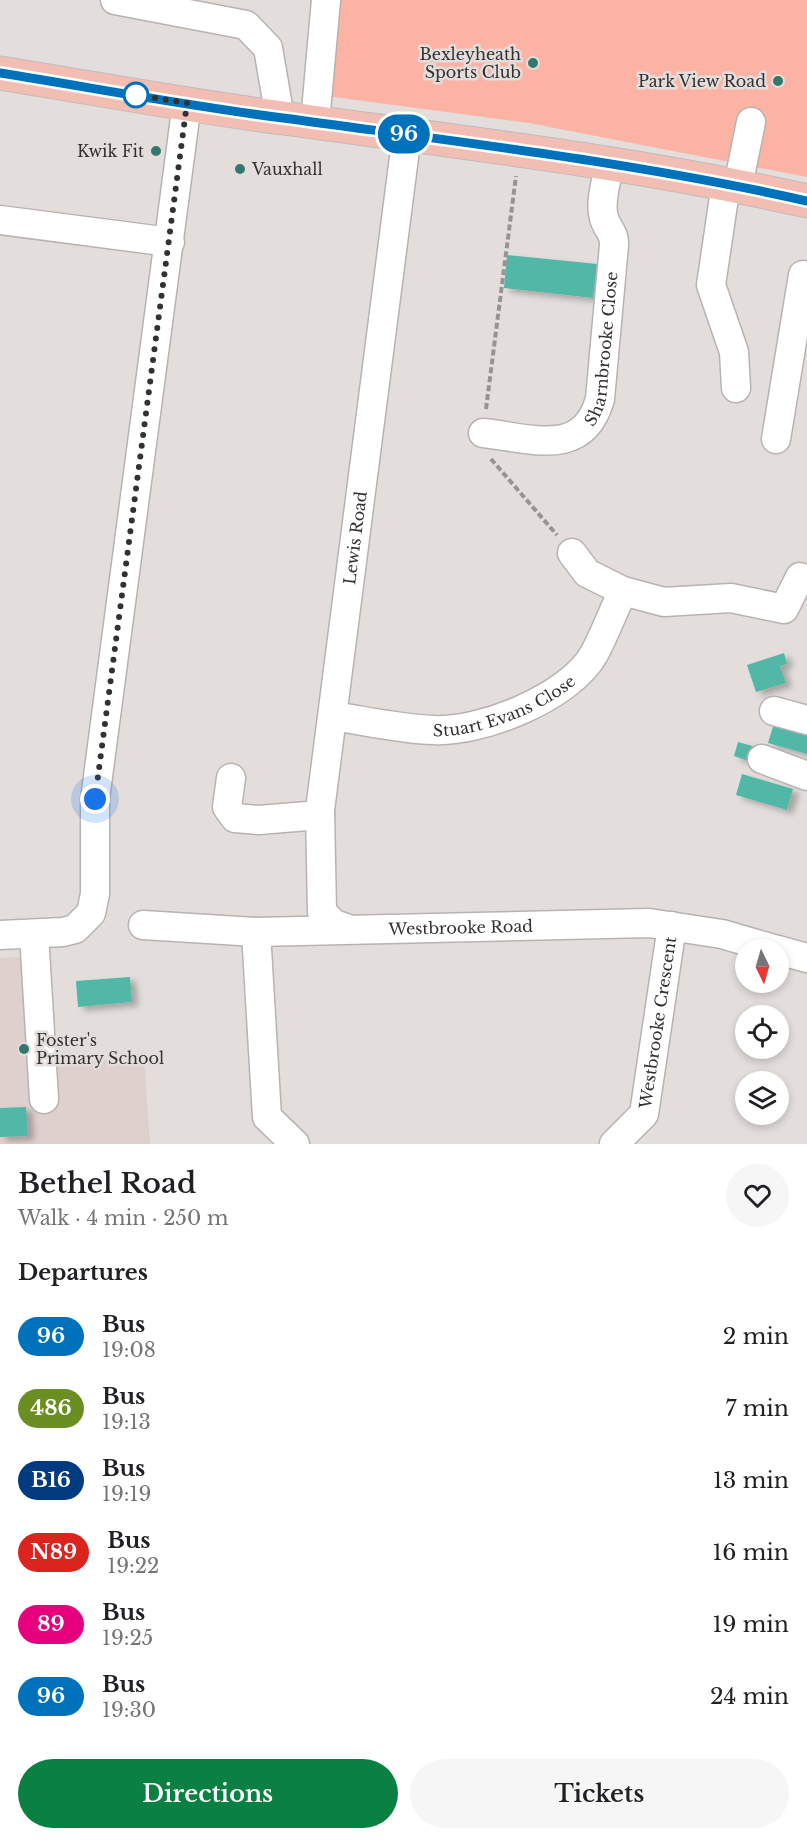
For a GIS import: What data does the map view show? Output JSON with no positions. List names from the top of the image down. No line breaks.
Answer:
{"streets":{"street":["Sharnbrooke Close","Lewis Road","Stuart Evans Close","Westbrooke Road","Westbrooke Crescent"]},"crossings":[["Lewis Road","Stuart Evans Close"],["Lewis Road","Westbrooke Road"],["Westbrooke Road","Westbrooke Crescent"]],"places":["Bexleyheath Sports Club","Park View Road","Kwik Fit","Vauxhall","Foster's Primary School"],"lines":["bus line 96"],"north":"bottom","page":{"on_map":"96","heading":[["Bethel Road","Walk · 4 min · 250 m"],"Departures"],"list":[{"mark":"96","name":"Bus","note":"19:08","value":"2 min"},{"mark":"486","name":"Bus","note":"19:13","value":"7 min"},{"mark":"B16","name":"Bus","note":"19:19","value":"13 min"},{"mark":"N89","name":"Bus","note":"19:22","value":"16 min"},{"mark":"89","name":"Bus","note":"19:25","value":"19 min"},{"mark":"96","name":"Bus","note":"19:30","value":"24 min"}],"buttons":["Directions","Tickets"]}}
